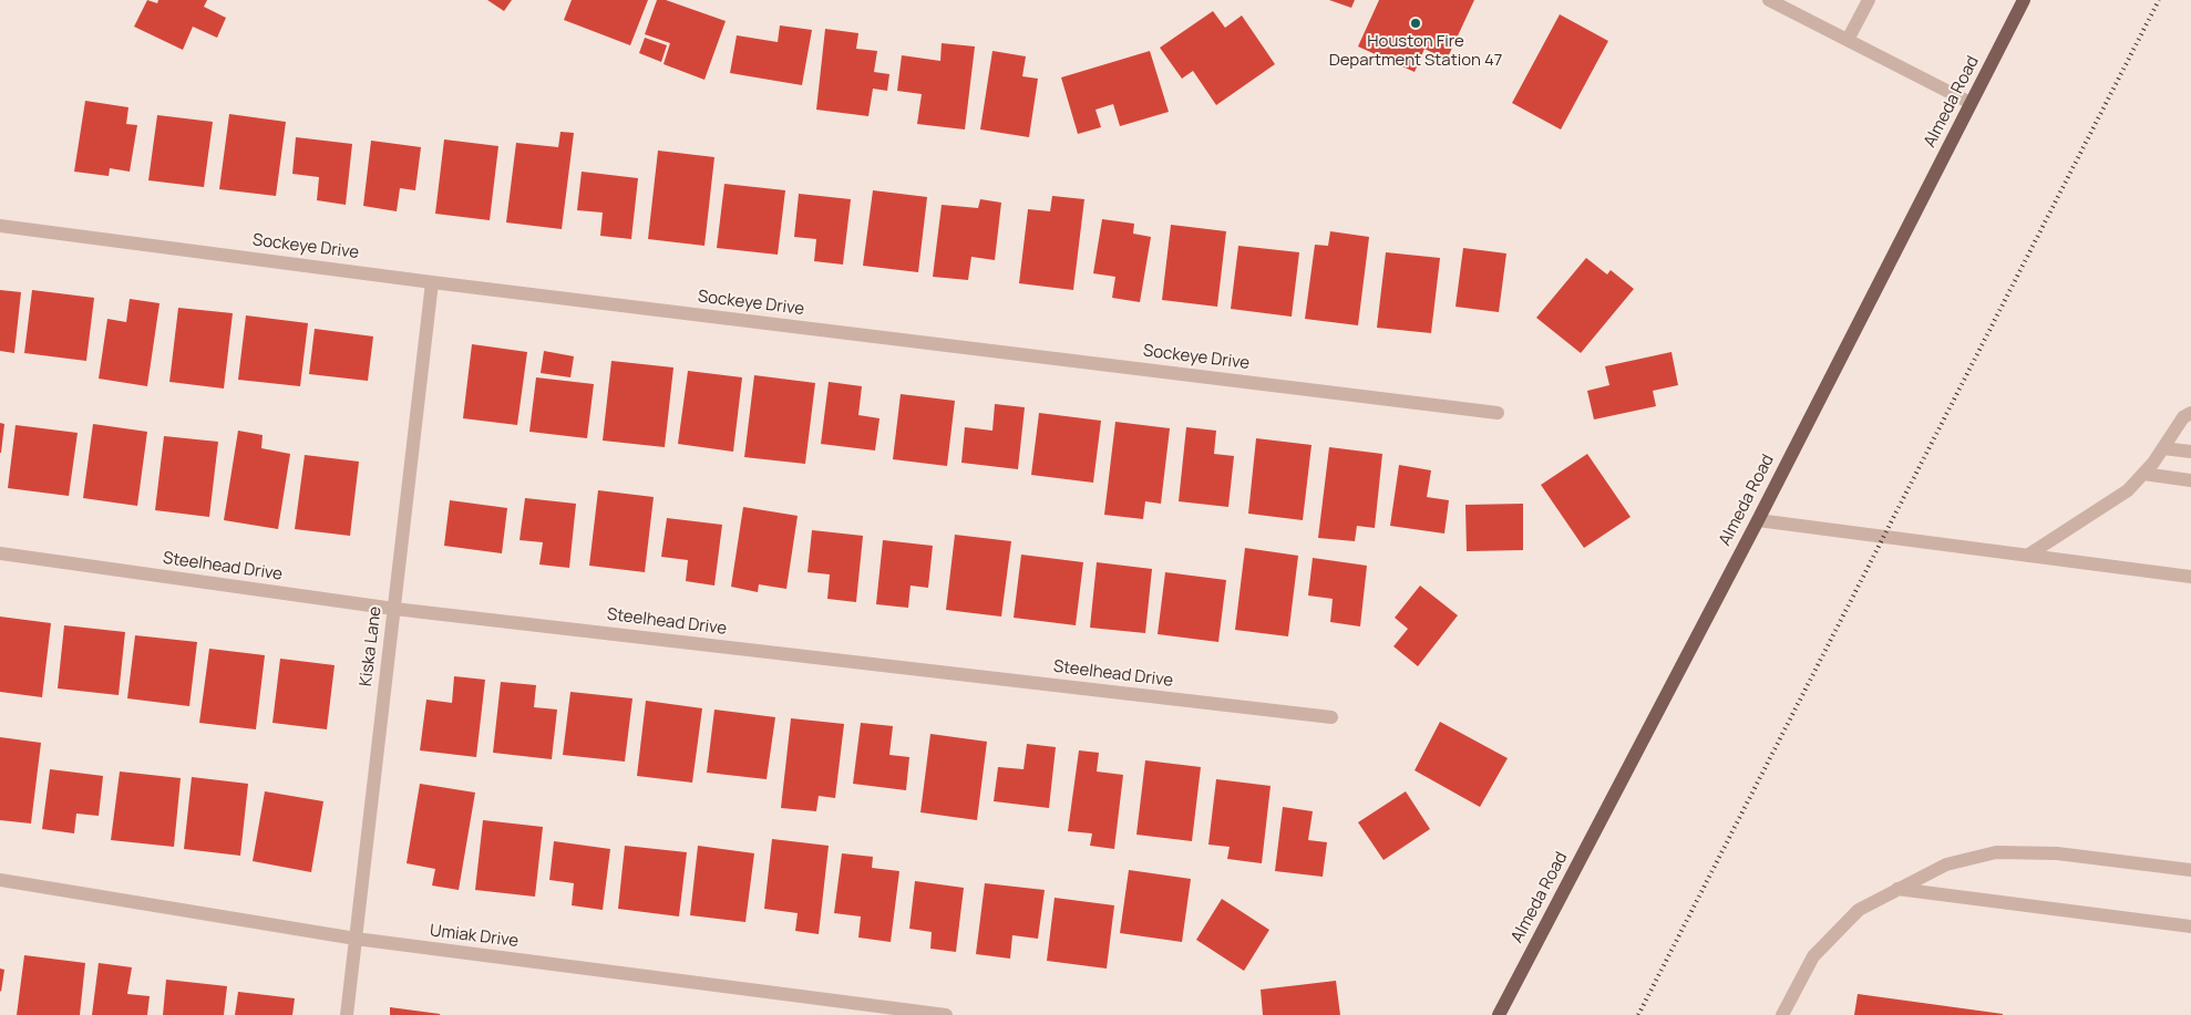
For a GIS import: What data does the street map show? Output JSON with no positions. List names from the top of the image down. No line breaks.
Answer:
{"streets":{"main road":["Almeda Road"],"street":["Sockeye Drive","Steelhead Drive","Kiska Lane","Umiak Drive"]},"crossings":[["Sockeye Drive","Kiska Lane"],["Steelhead Drive","Kiska Lane"],["Kiska Lane","Umiak Drive"]],"places":["Houston Fire Department Station 47"]}
